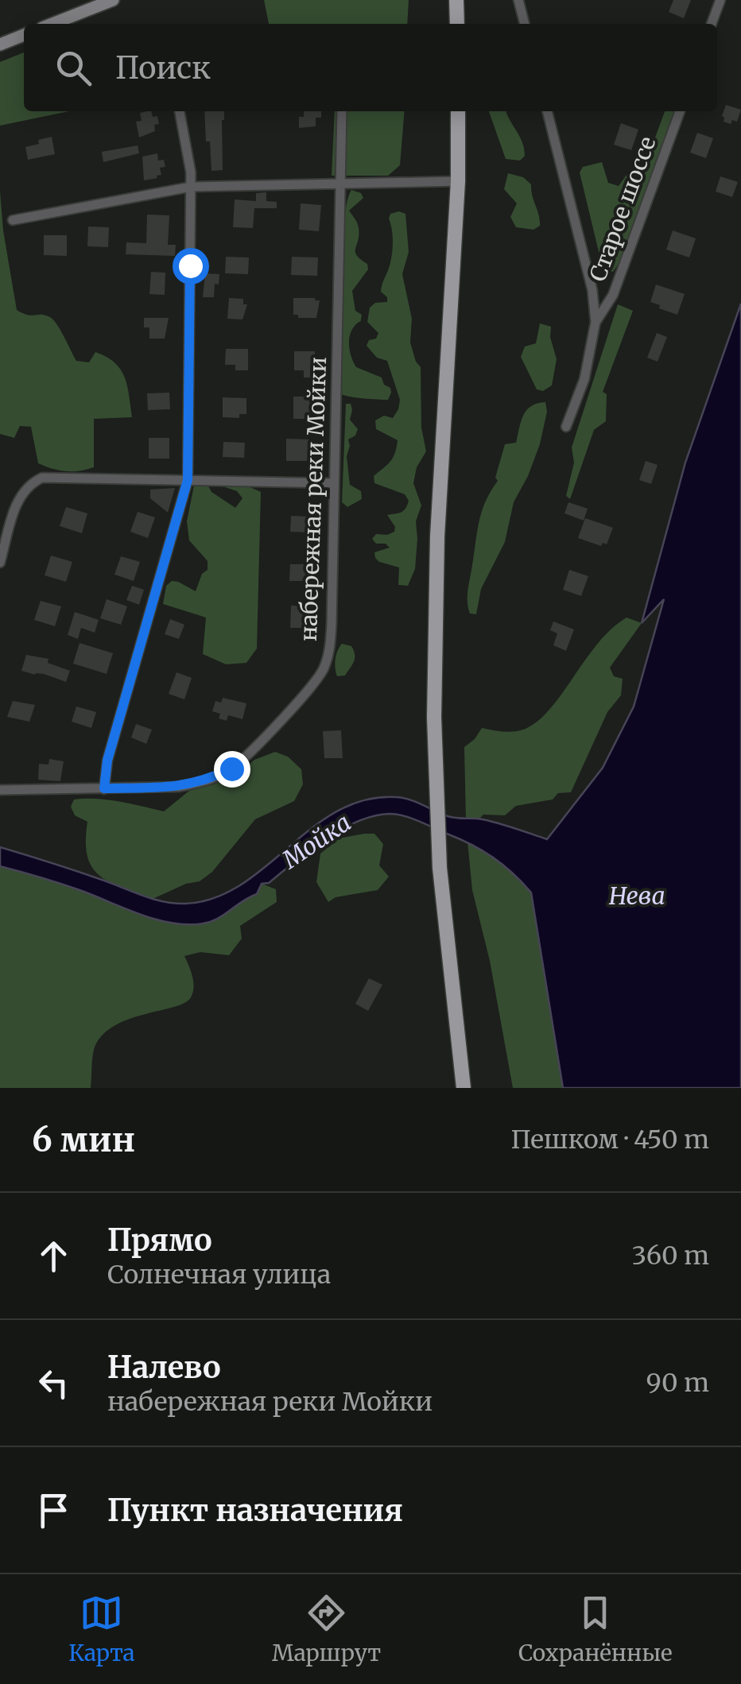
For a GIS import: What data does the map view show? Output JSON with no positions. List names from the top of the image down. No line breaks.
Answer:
{"streets":{"street":["Старое шоссе","набережная реки Мойки"]},"water":["Мойка","Нева"],"page":{"search":"Поиск","heading":["6 мин","Пешком · 450 m"],"list":[["Прямо","Солнечная улица","360 m"],["Налево","набережная реки Мойки","90 m"],"Пункт назначения"],"nav":["Карта","Маршрут","Сохранённые"]}}
